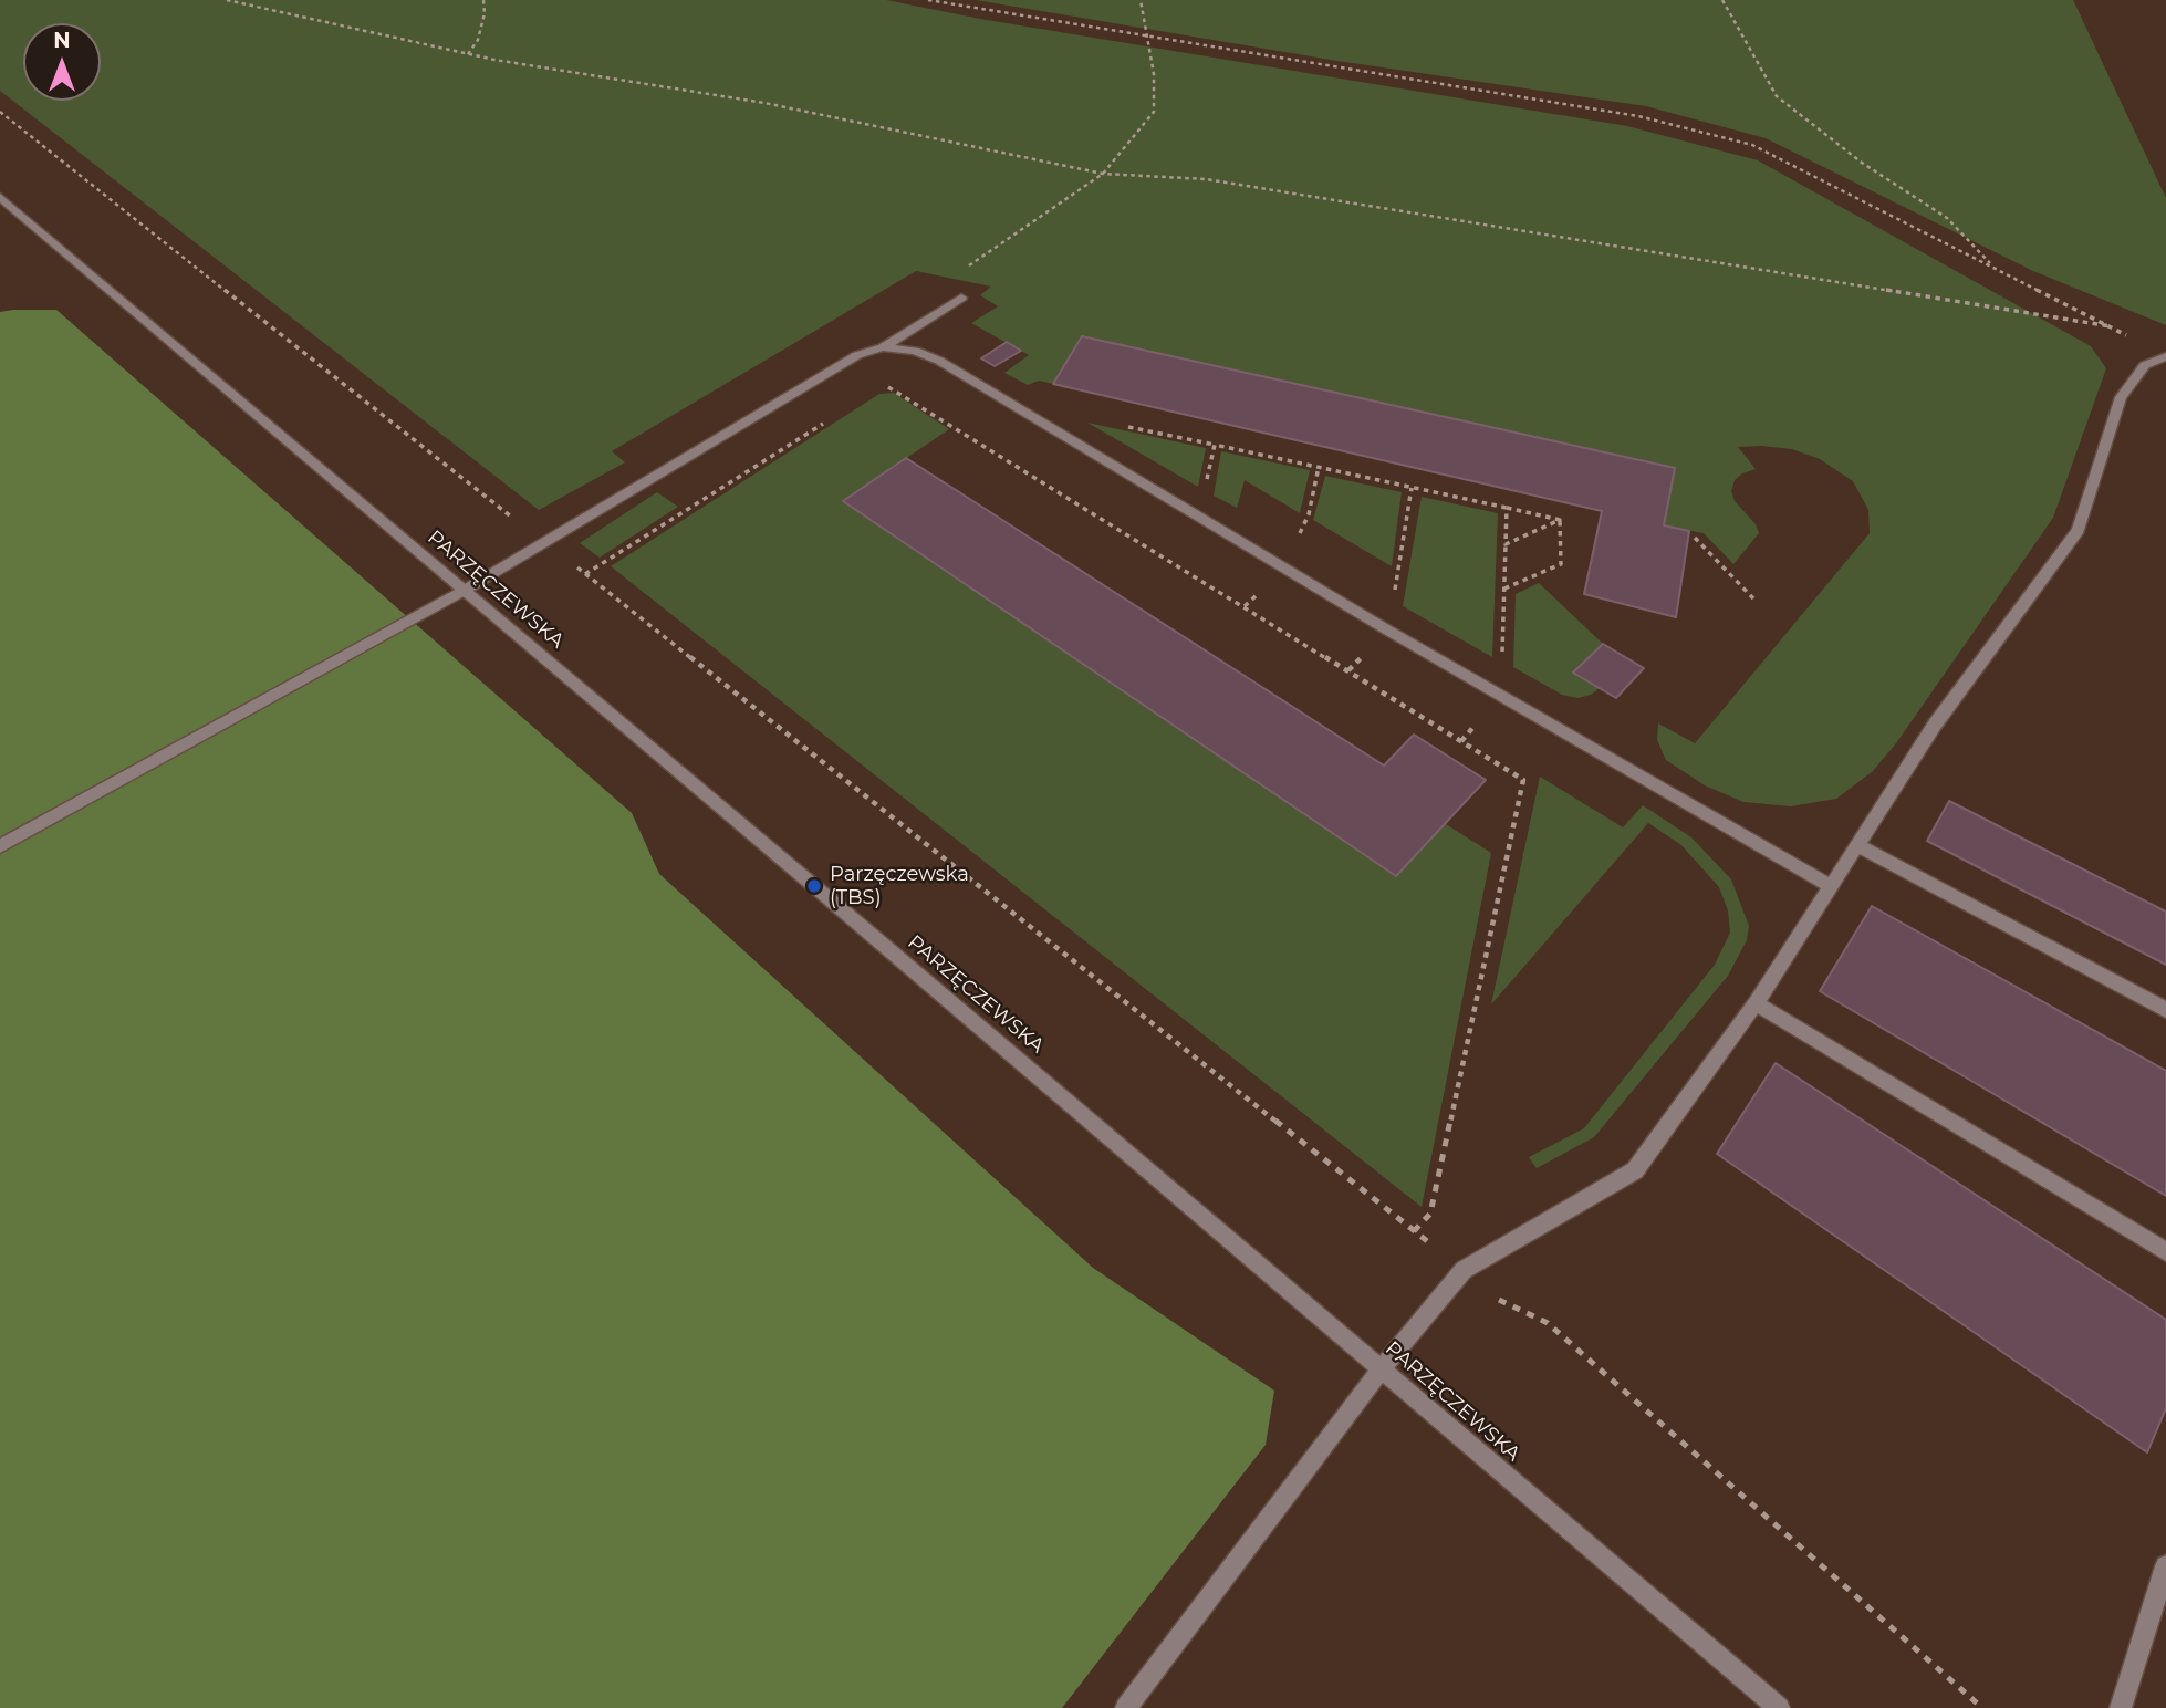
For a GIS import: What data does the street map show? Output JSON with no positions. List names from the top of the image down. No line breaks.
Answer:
{"streets":{"street":["PARZĘCZEWSKA"]},"places":["Parzęczewska (TBS)"],"north":"top"}
